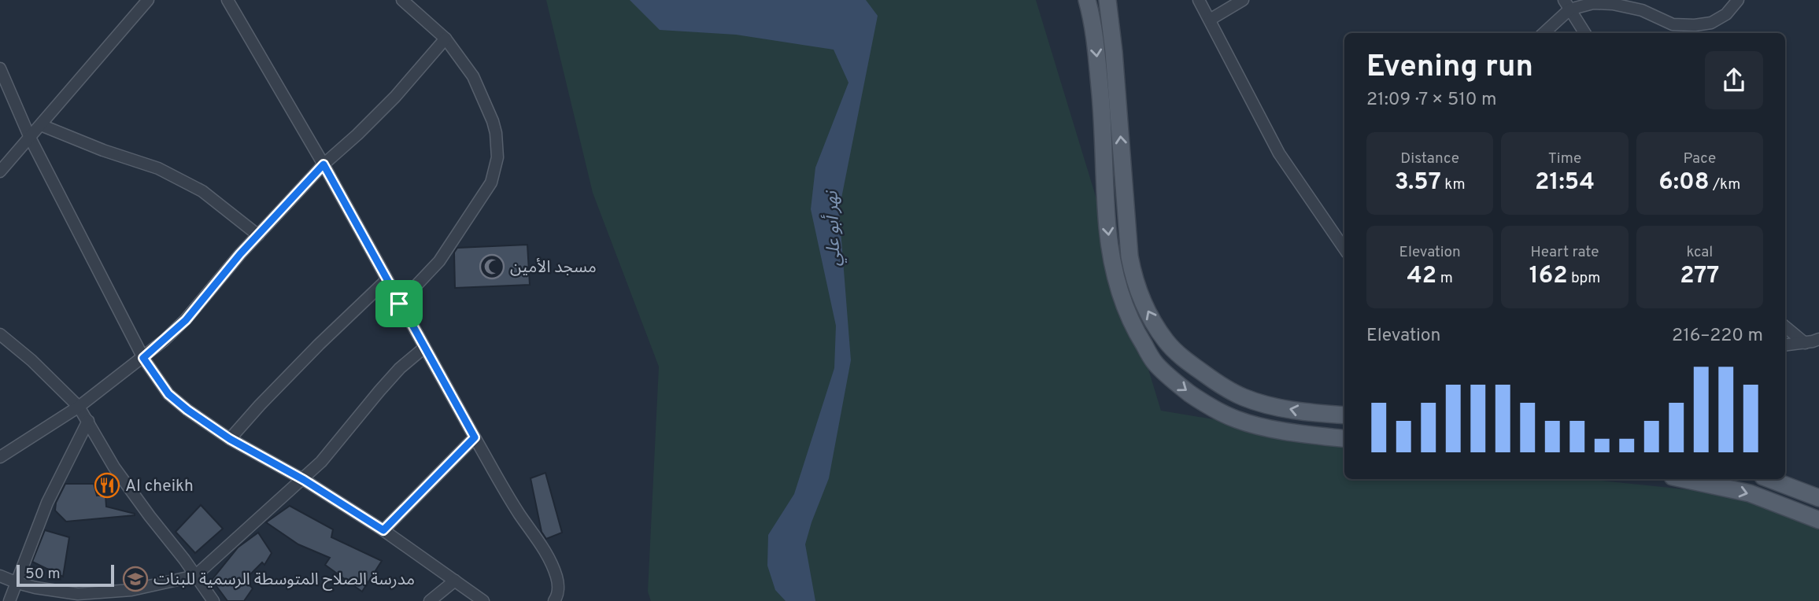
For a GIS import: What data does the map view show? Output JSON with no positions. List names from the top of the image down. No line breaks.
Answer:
{"water":["نهر أبو علي"],"places":{"mosque":["مسجد الأمين"],"restaurant":["Al cheikh"],"school or university":["مدرسة الصلاح المتوسطة الرسمية للبنات"]},"scale_bar":"50 m","page":{"heading":["Evening run","21:09 · 7 × 510 m"],"stats":[["Distance","3.57 km"],["Time","21:54"],["Pace","6:08 /km"],["Elevation","42 m"],["Heart rate","162 bpm"],["kcal","277"]],"chart":["Elevation","216–220 m"],"scale":"50 m"}}
